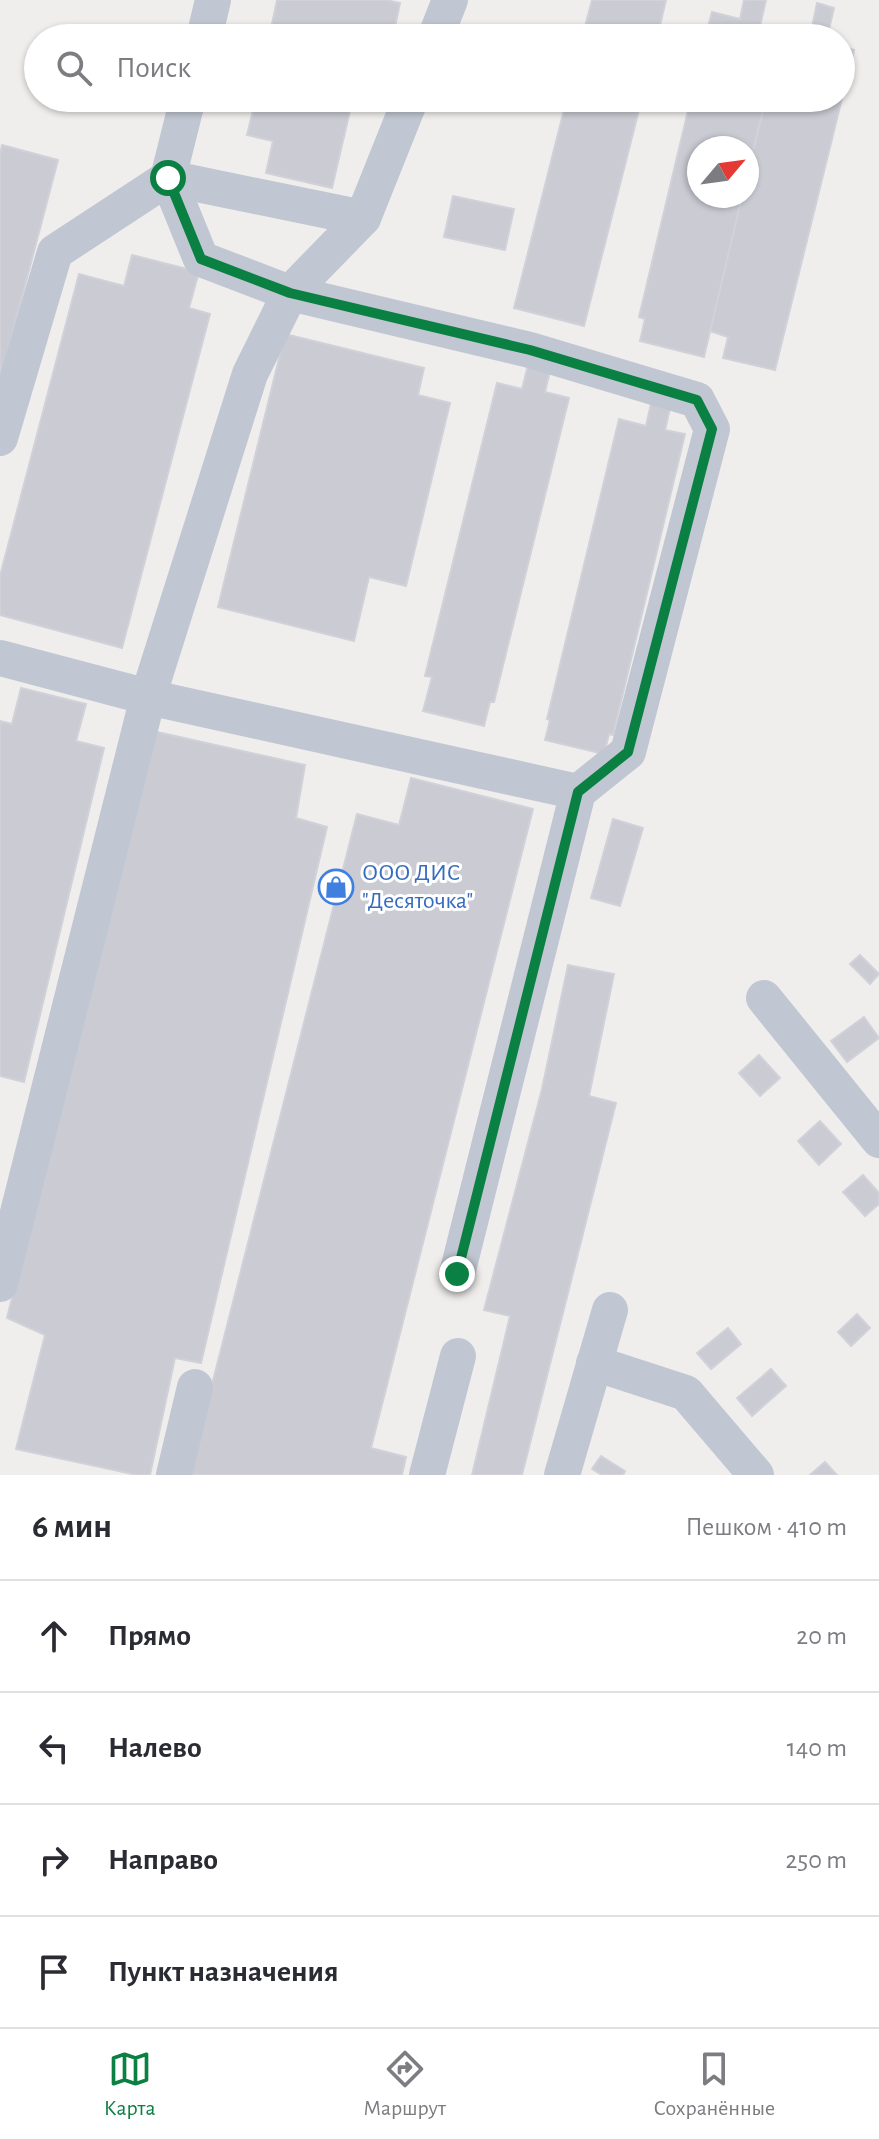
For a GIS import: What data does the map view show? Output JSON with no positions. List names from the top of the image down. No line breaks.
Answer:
{"places":{"shop":["ООО ДИС \"Десяточка\""]},"north":"top right","page":{"search":"Поиск","heading":["6 мин","Пешком · 410 m"],"list":[["Прямо","20 m"],["Налево","140 m"],["Направо","250 m"],"Пункт назначения"],"nav":["Карта","Маршрут","Сохранённые"]}}
